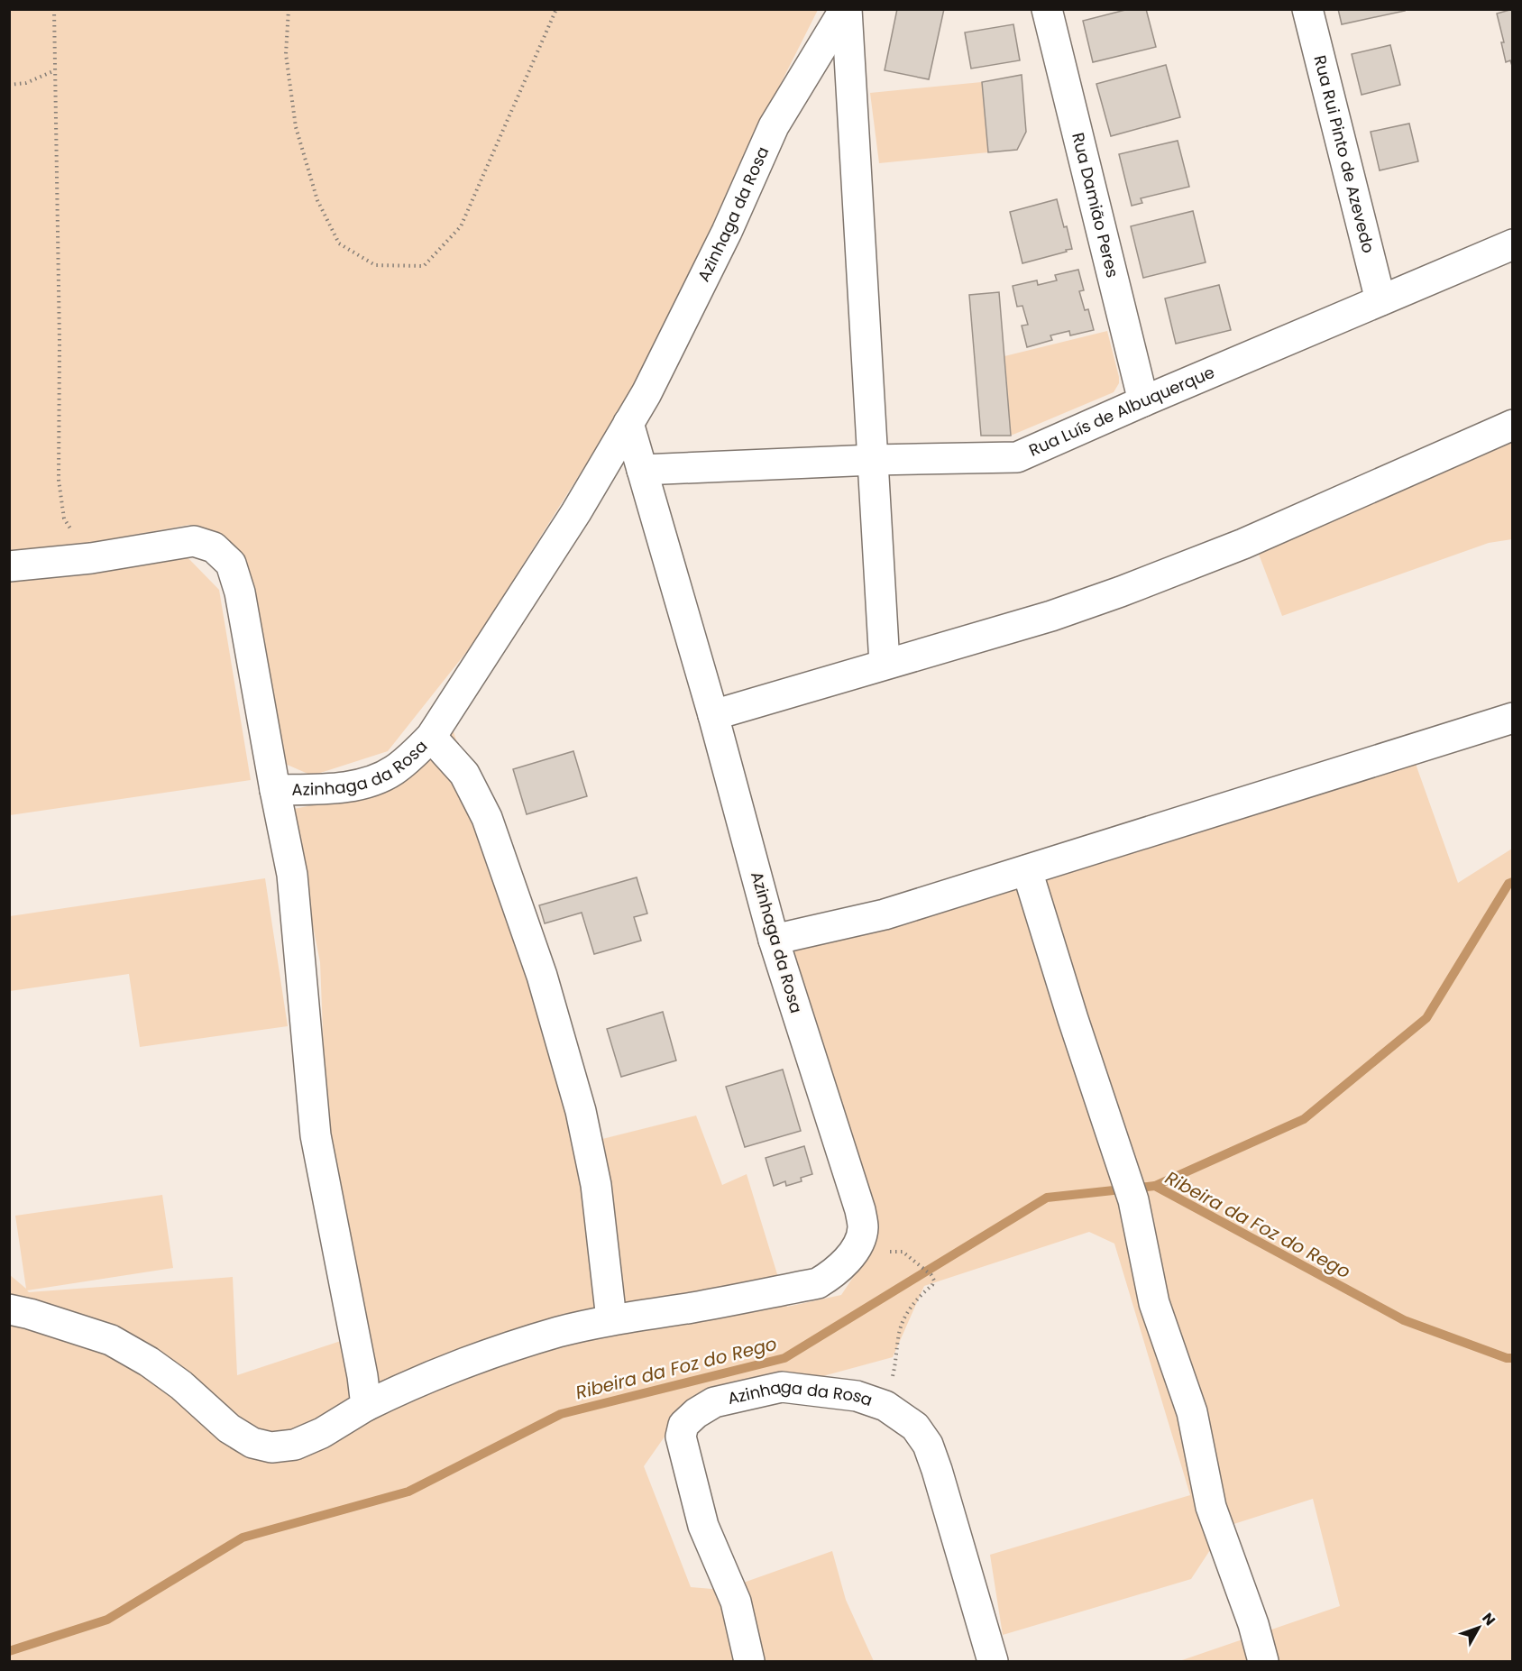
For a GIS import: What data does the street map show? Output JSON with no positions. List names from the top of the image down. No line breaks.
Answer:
{"streets":{"street":["Rua Rui Pinto de Azevedo","Rua Damião Peres","Azinhaga da Rosa","Rua Luís de Albuquerque"]},"crossings":[["Rua Rui Pinto de Azevedo","Rua Luís de Albuquerque"],["Rua Damião Peres","Rua Luís de Albuquerque"],["Azinhaga da Rosa","Rua Luís de Albuquerque"]],"water":["Ribeira da Foz do Rego"],"north":"top right"}
